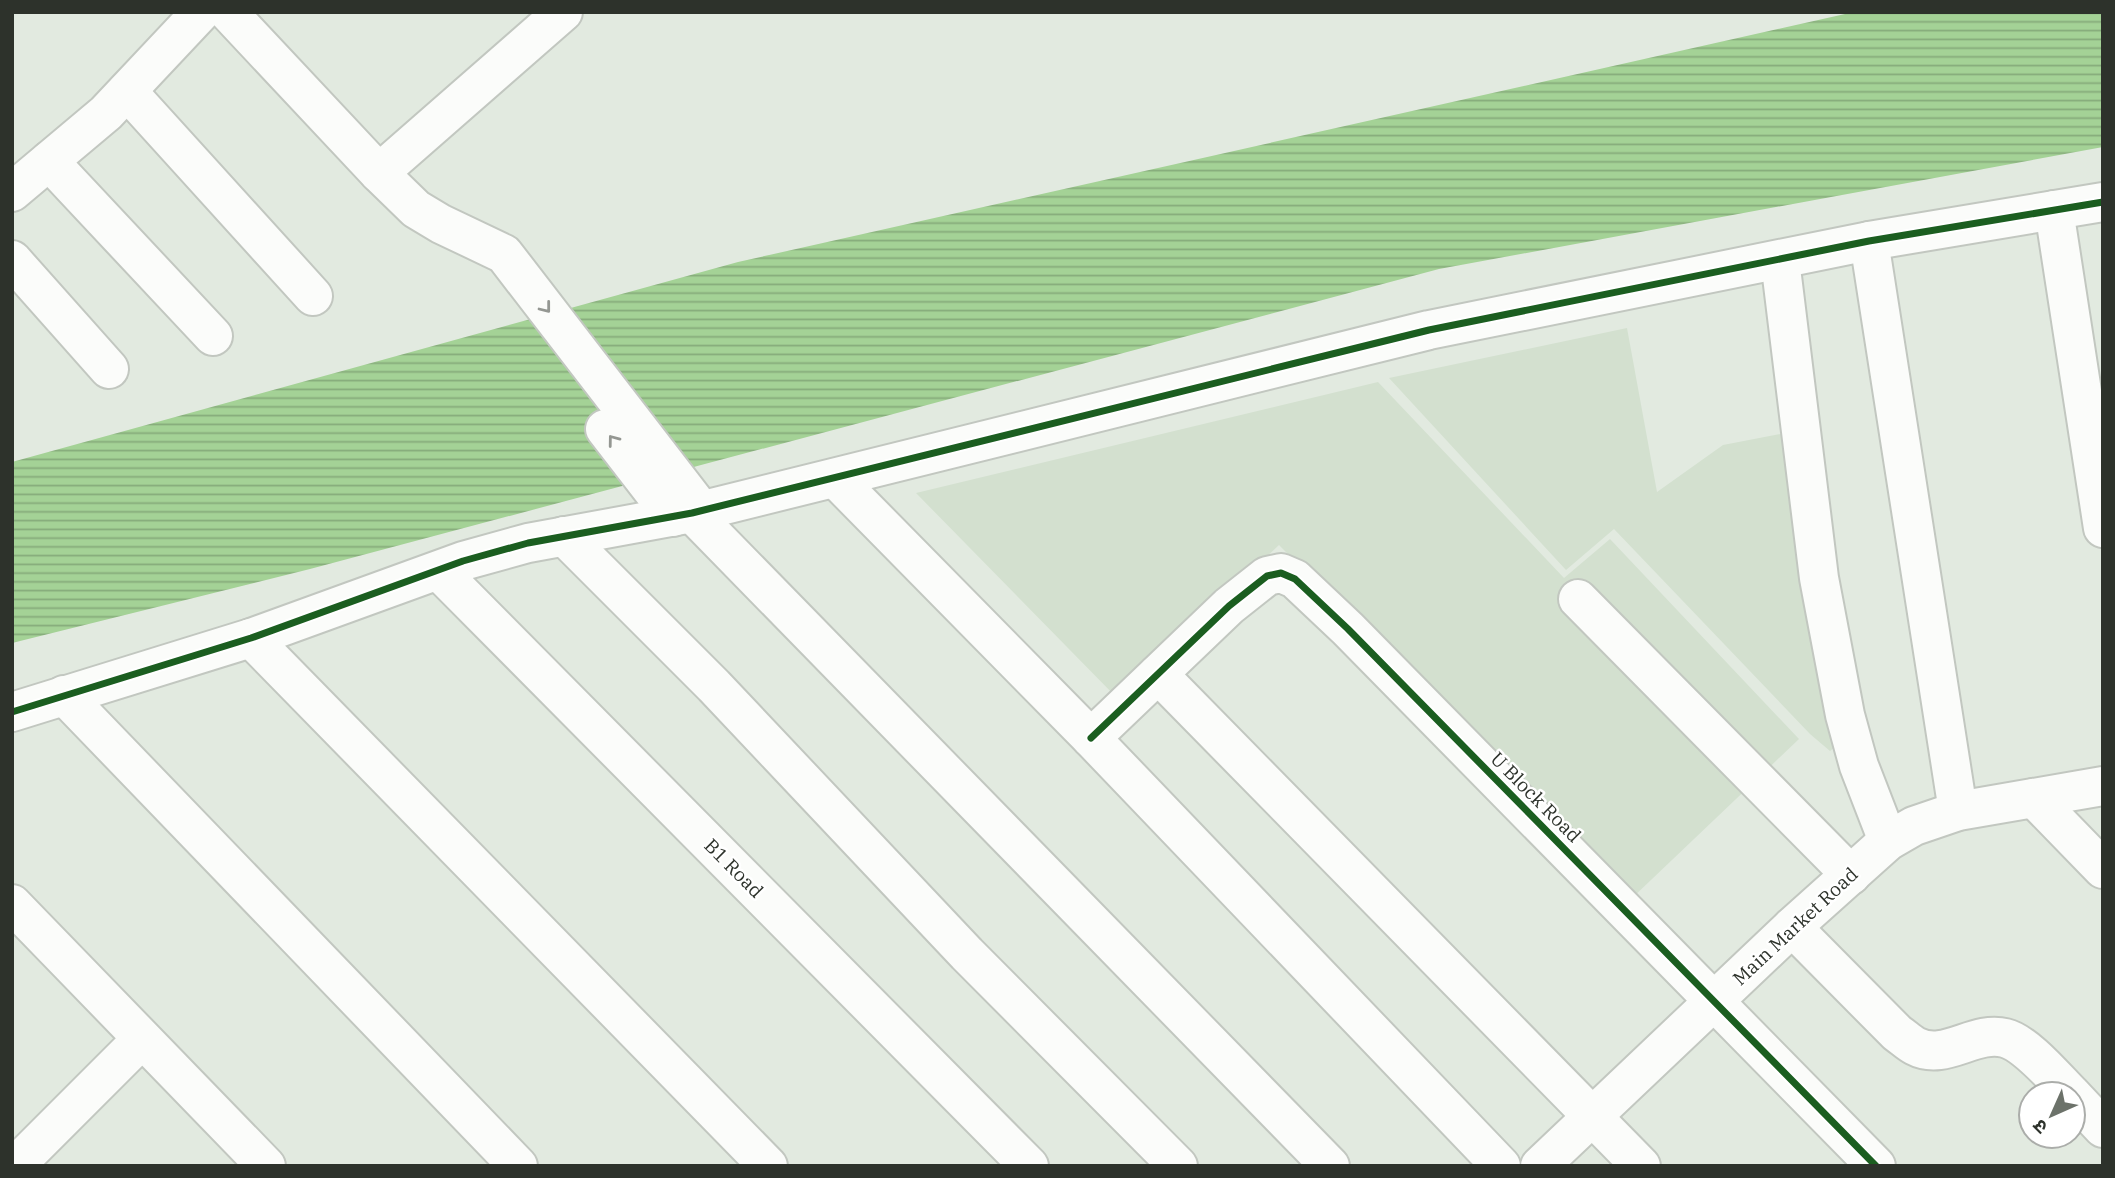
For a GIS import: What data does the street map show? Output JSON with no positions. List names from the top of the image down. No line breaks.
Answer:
{"streets":{"street":["U Block Road","B1 Road","Main Market Road"]},"crossings":[["U Block Road","Main Market Road"]],"north":"bottom left"}
